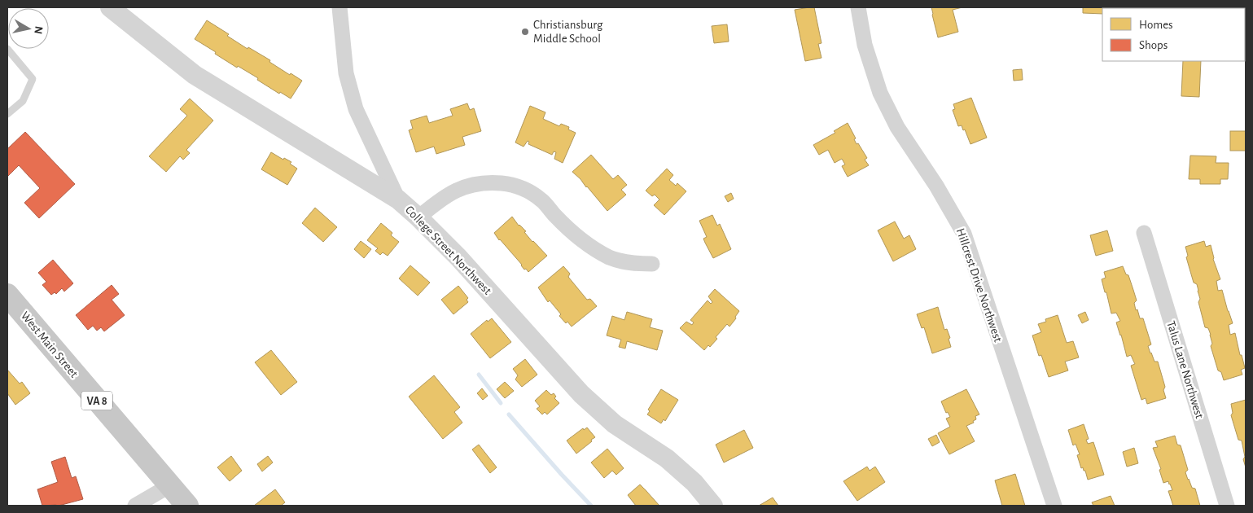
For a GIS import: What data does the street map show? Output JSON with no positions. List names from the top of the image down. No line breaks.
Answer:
{"streets":{"main road":["West Main Street","VA 8"],"street":["College Street Northwest","Hillcrest Drive Northwest","Talus Lane Northwest"]},"places":["Christiansburg Middle School"],"legend":["Homes","Shops"],"north":"right"}
